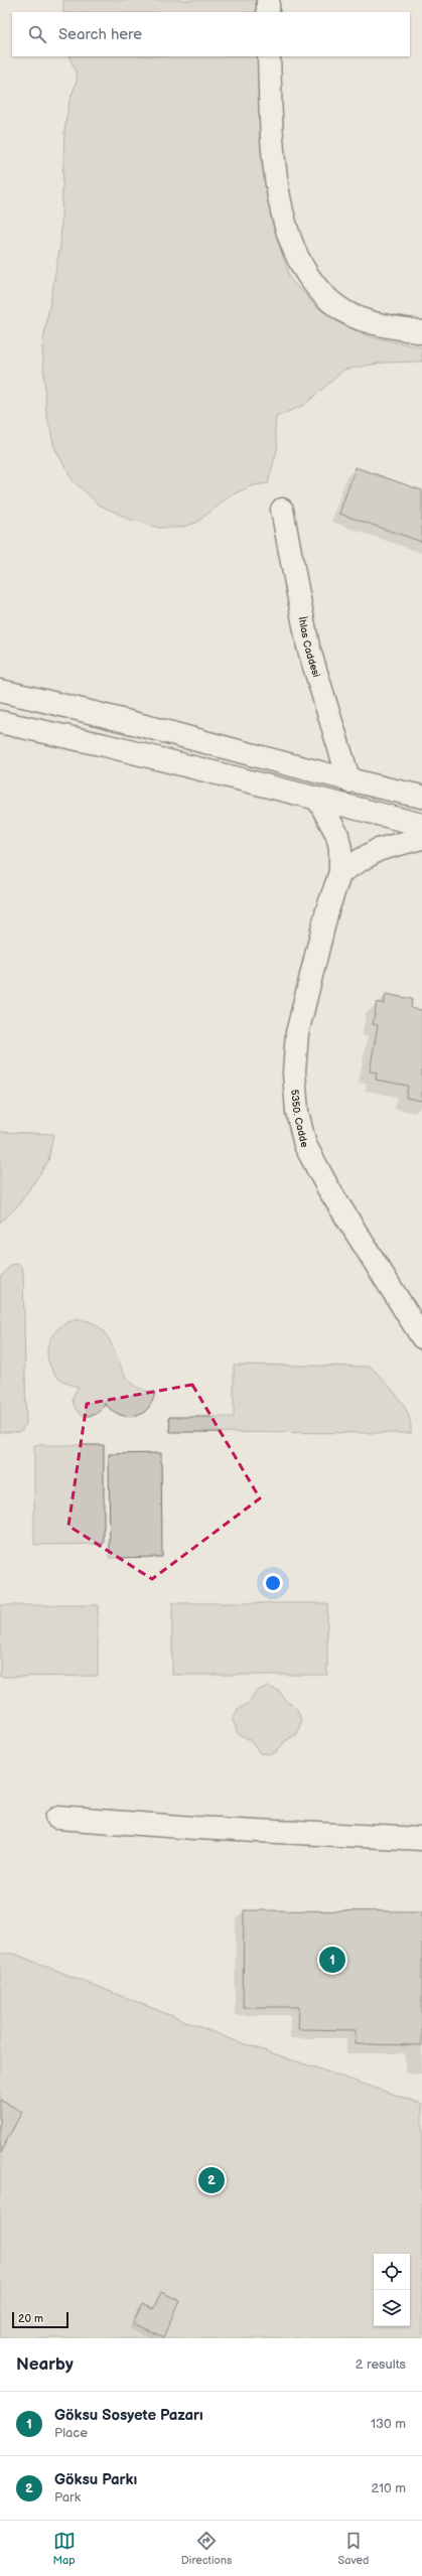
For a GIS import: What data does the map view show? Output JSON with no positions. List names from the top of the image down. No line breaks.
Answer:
{"streets":{"street":["İhlas Caddesi","5350. Cadde"]},"scale_bar":"20 m","page":{"search":"Search here","pins":["1","2"],"scale":"20 m","heading":["Nearby","2 results"],"list":[{"mark":"1","name":"Göksu Sosyete Pazarı","note":"Place","value":"130 m"},{"mark":"2","name":"Göksu Parkı","note":"Park","value":"210 m"}],"nav":["Map","Directions","Saved"]}}
